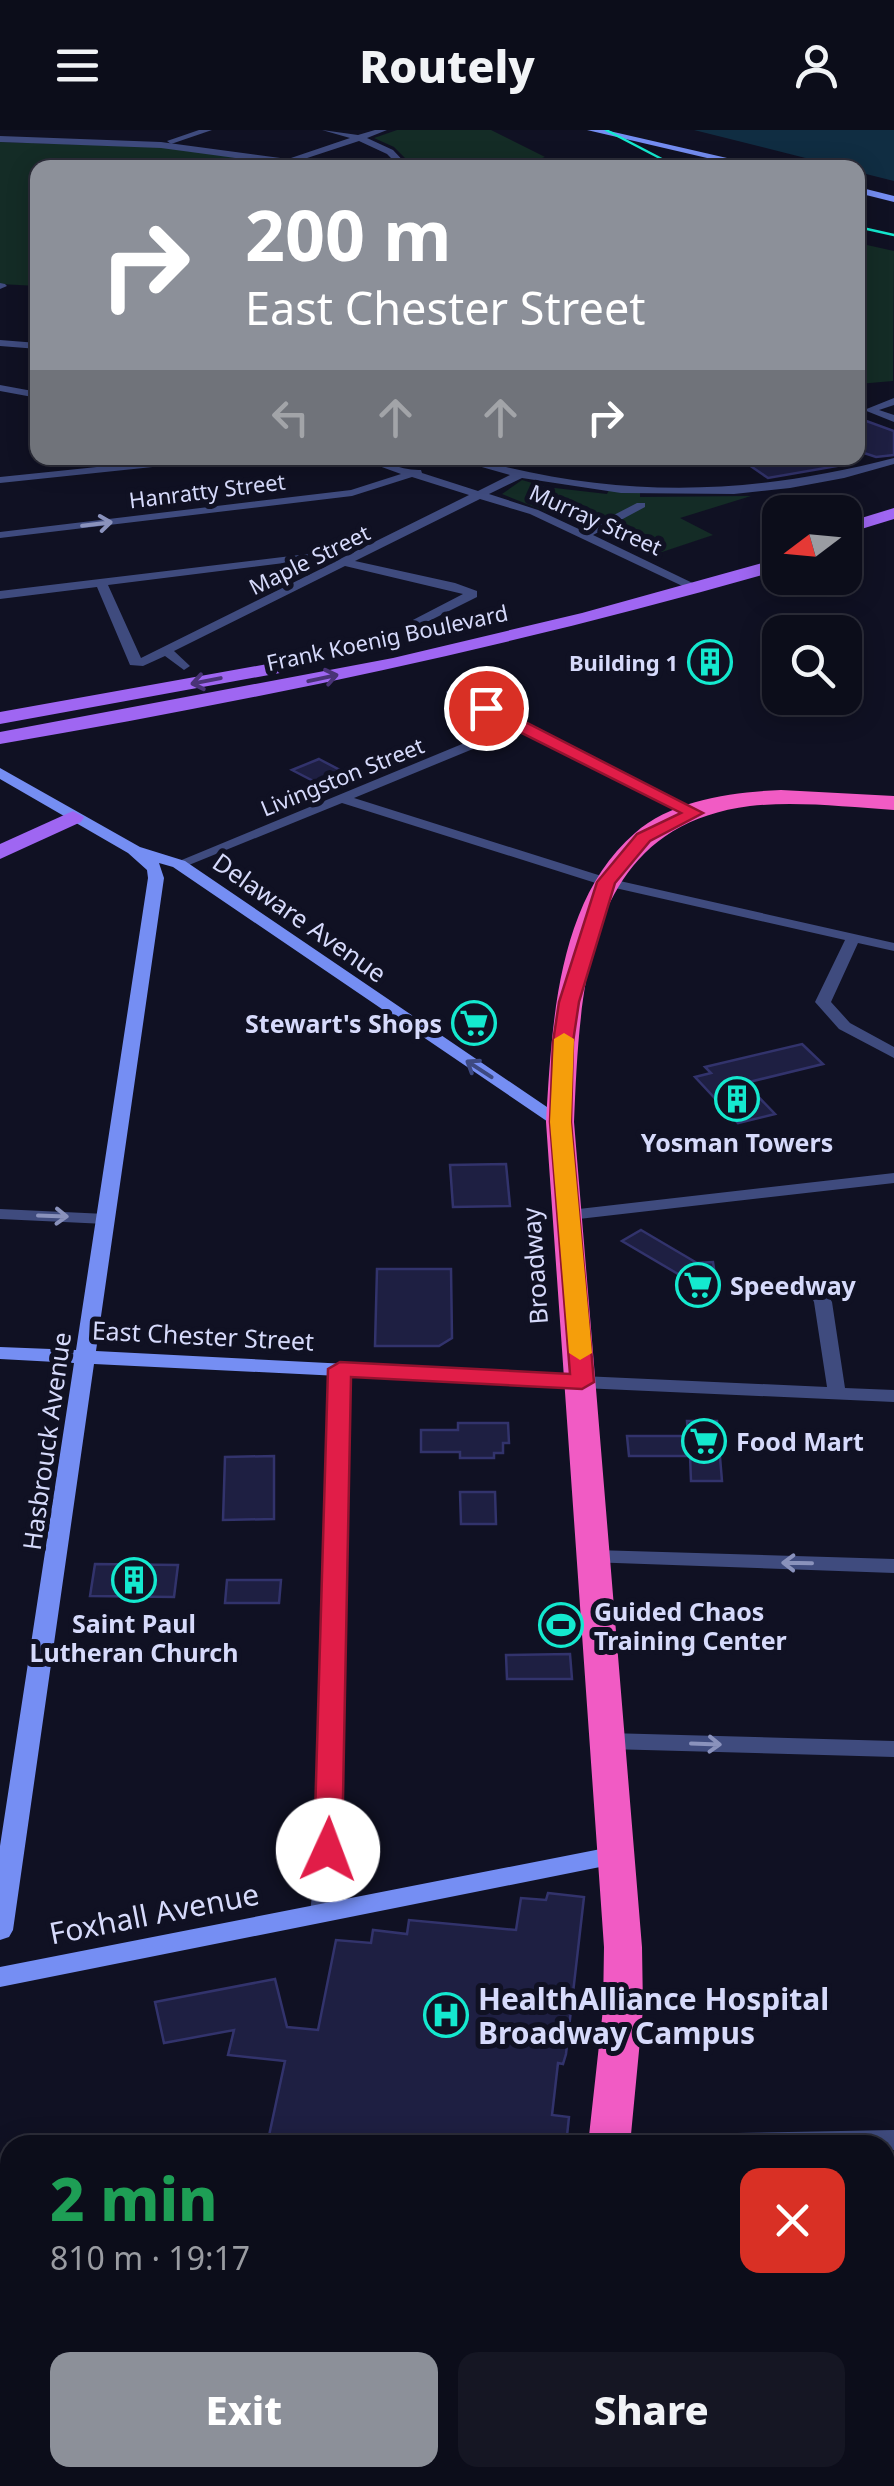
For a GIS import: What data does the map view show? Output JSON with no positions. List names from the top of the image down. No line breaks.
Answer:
{"streets":{"highway":["Broadway"],"main road":["Frank Koenig Boulevard","Delaware Avenue","East Chester Street","Hasbrouck Avenue","Foxhall Avenue"],"street":["Hanratty Street","Murray Street","Maple Street","Livingston Street"]},"crossings":[["Hanratty Street","Murray Street"],["Murray Street","Maple Street"],["Murray Street","Frank Koenig Boulevard"],["Livingston Street","Delaware Avenue"],["Delaware Avenue","Broadway"],["Delaware Avenue","Hasbrouck Avenue"],["Broadway","East Chester Street"],["Broadway","Foxhall Avenue"],["East Chester Street","Hasbrouck Avenue"]],"one_way":["Delaware Avenue"],"places":{"building":["Building 1","Yosman Towers","Saint Paul Lutheran Church"],"supermarket":["Stewart's Shops","Speedway","Food Mart"],"sports":["Guided Chaos Training Center"],"hospital":["HealthAlliance Hospital Broadway Campus"]},"north":"left","page":{"header":"Routely","turn":["200 m","East Chester Street"],"heading":["2 min","810 m · 19:17"],"buttons":["Exit","Share"]}}
